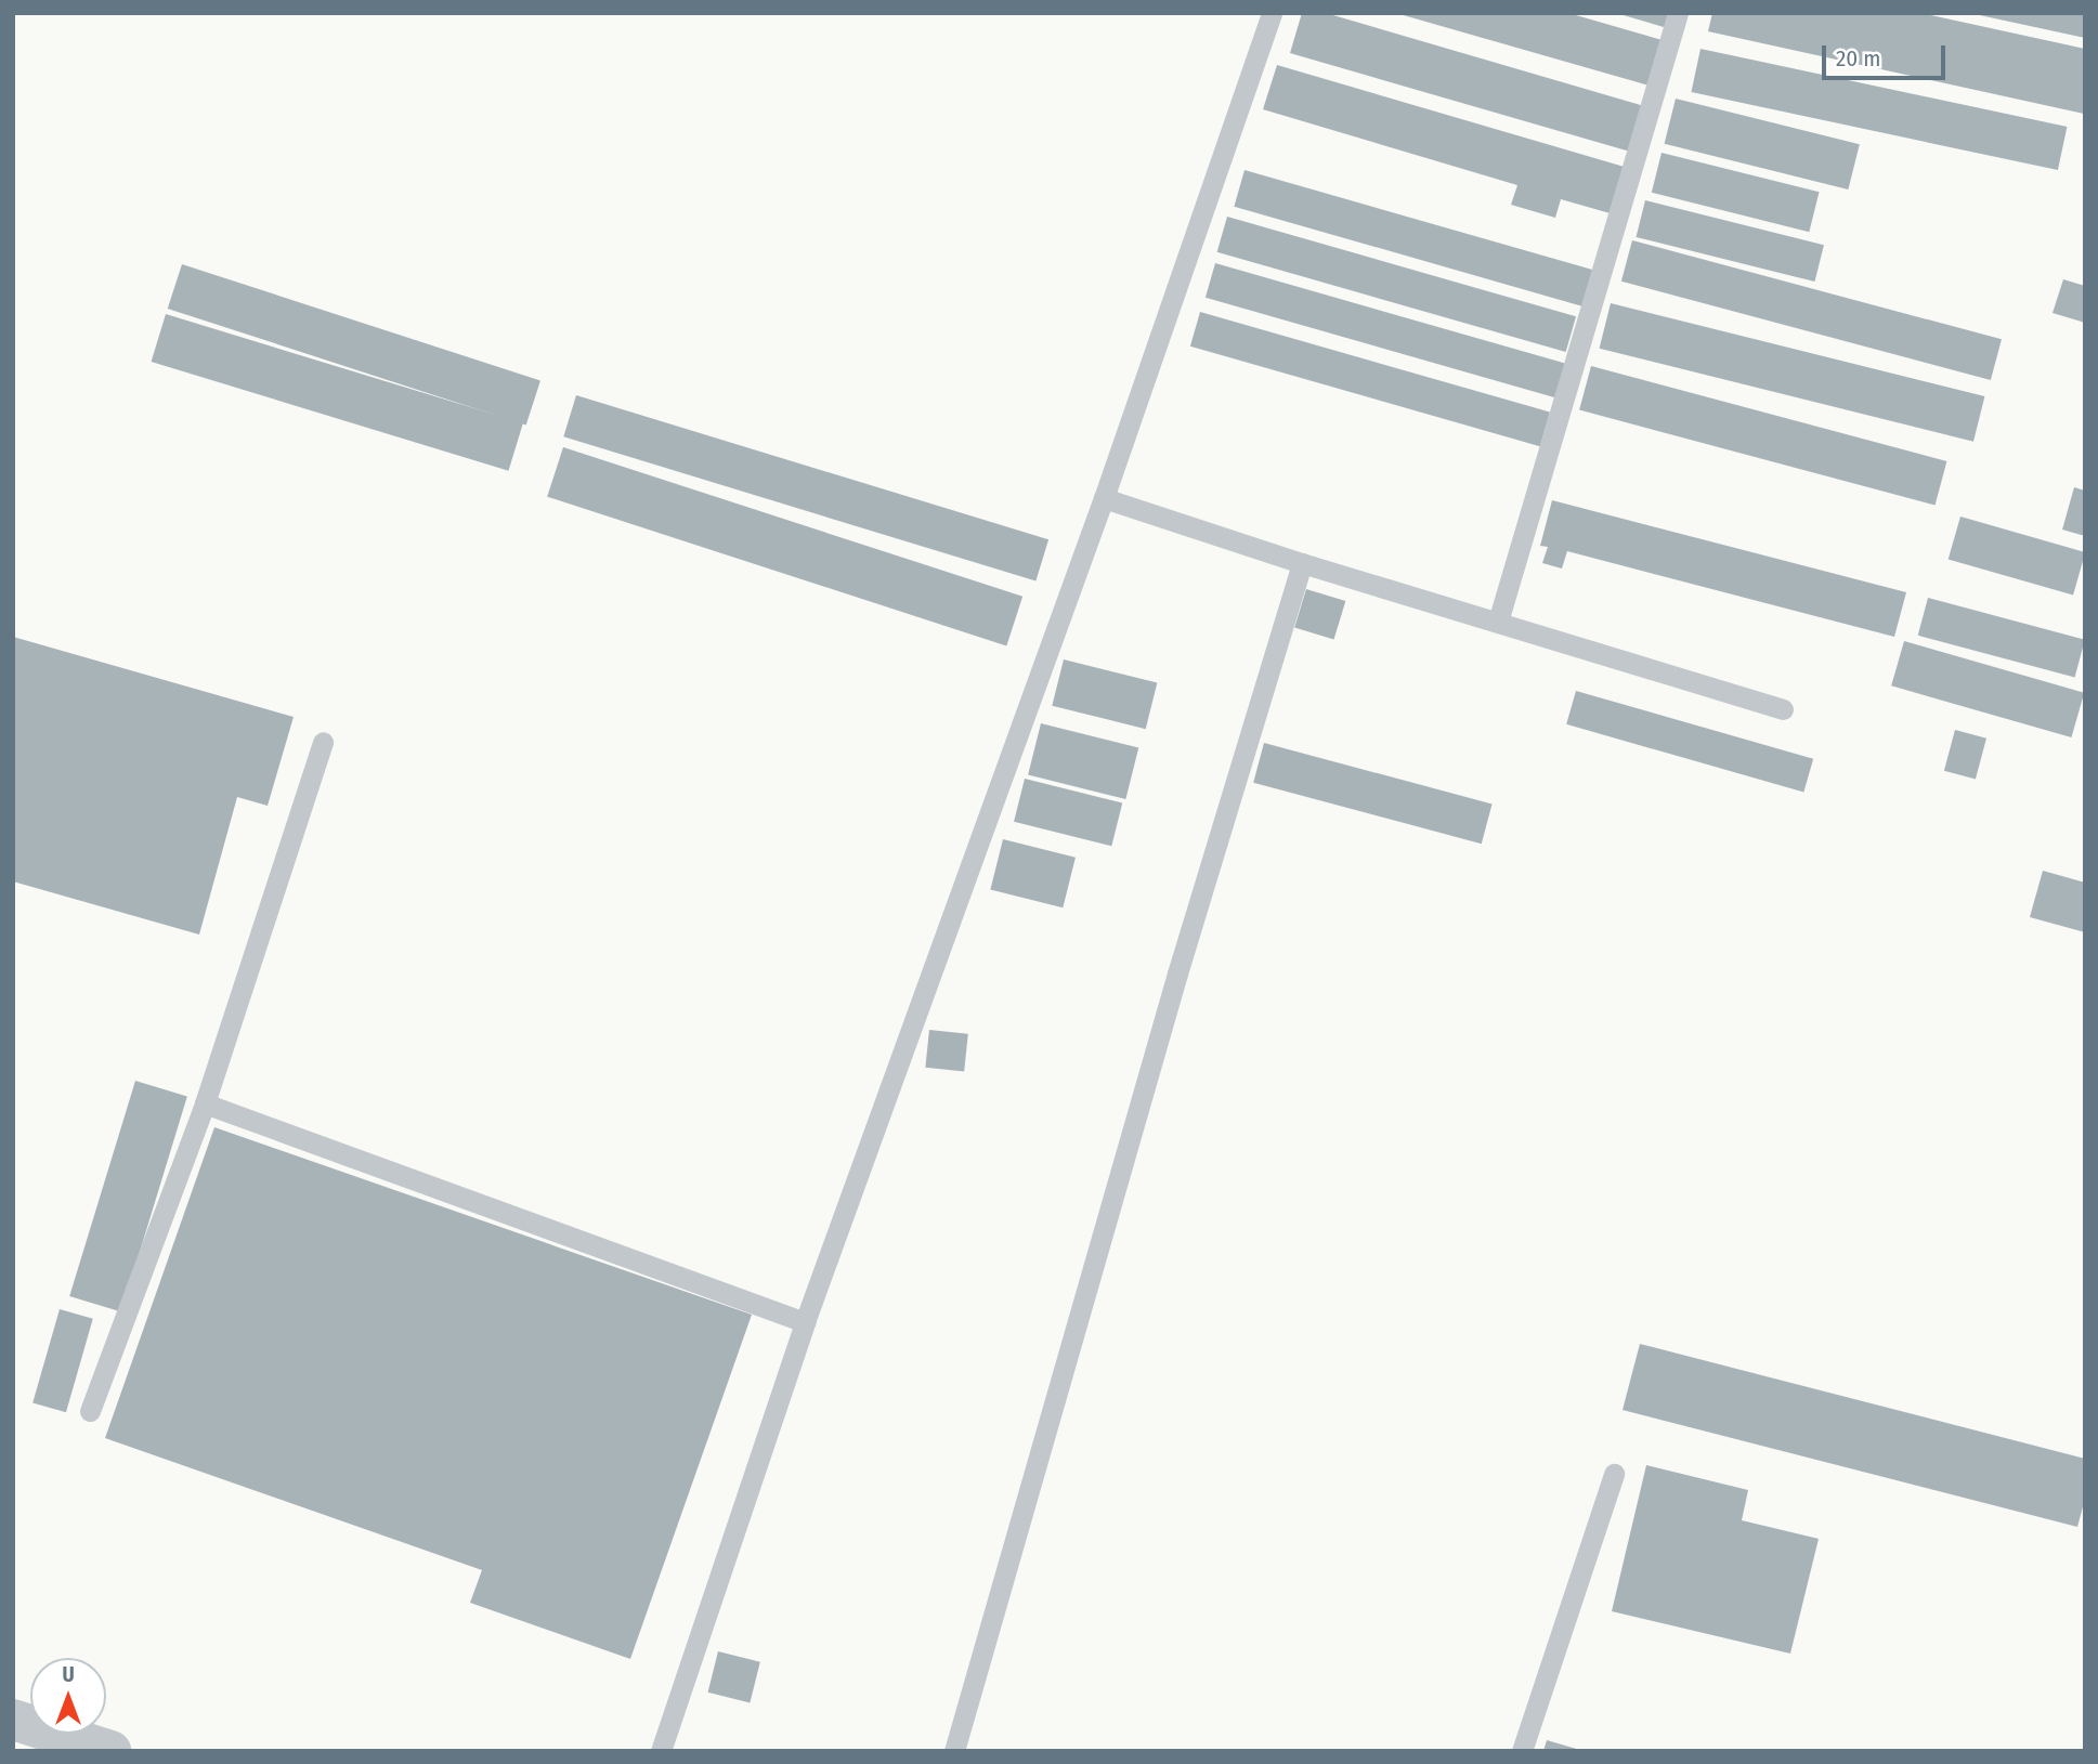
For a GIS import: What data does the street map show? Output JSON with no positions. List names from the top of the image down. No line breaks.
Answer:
{"scale_bar":"20 m","north":"top"}
